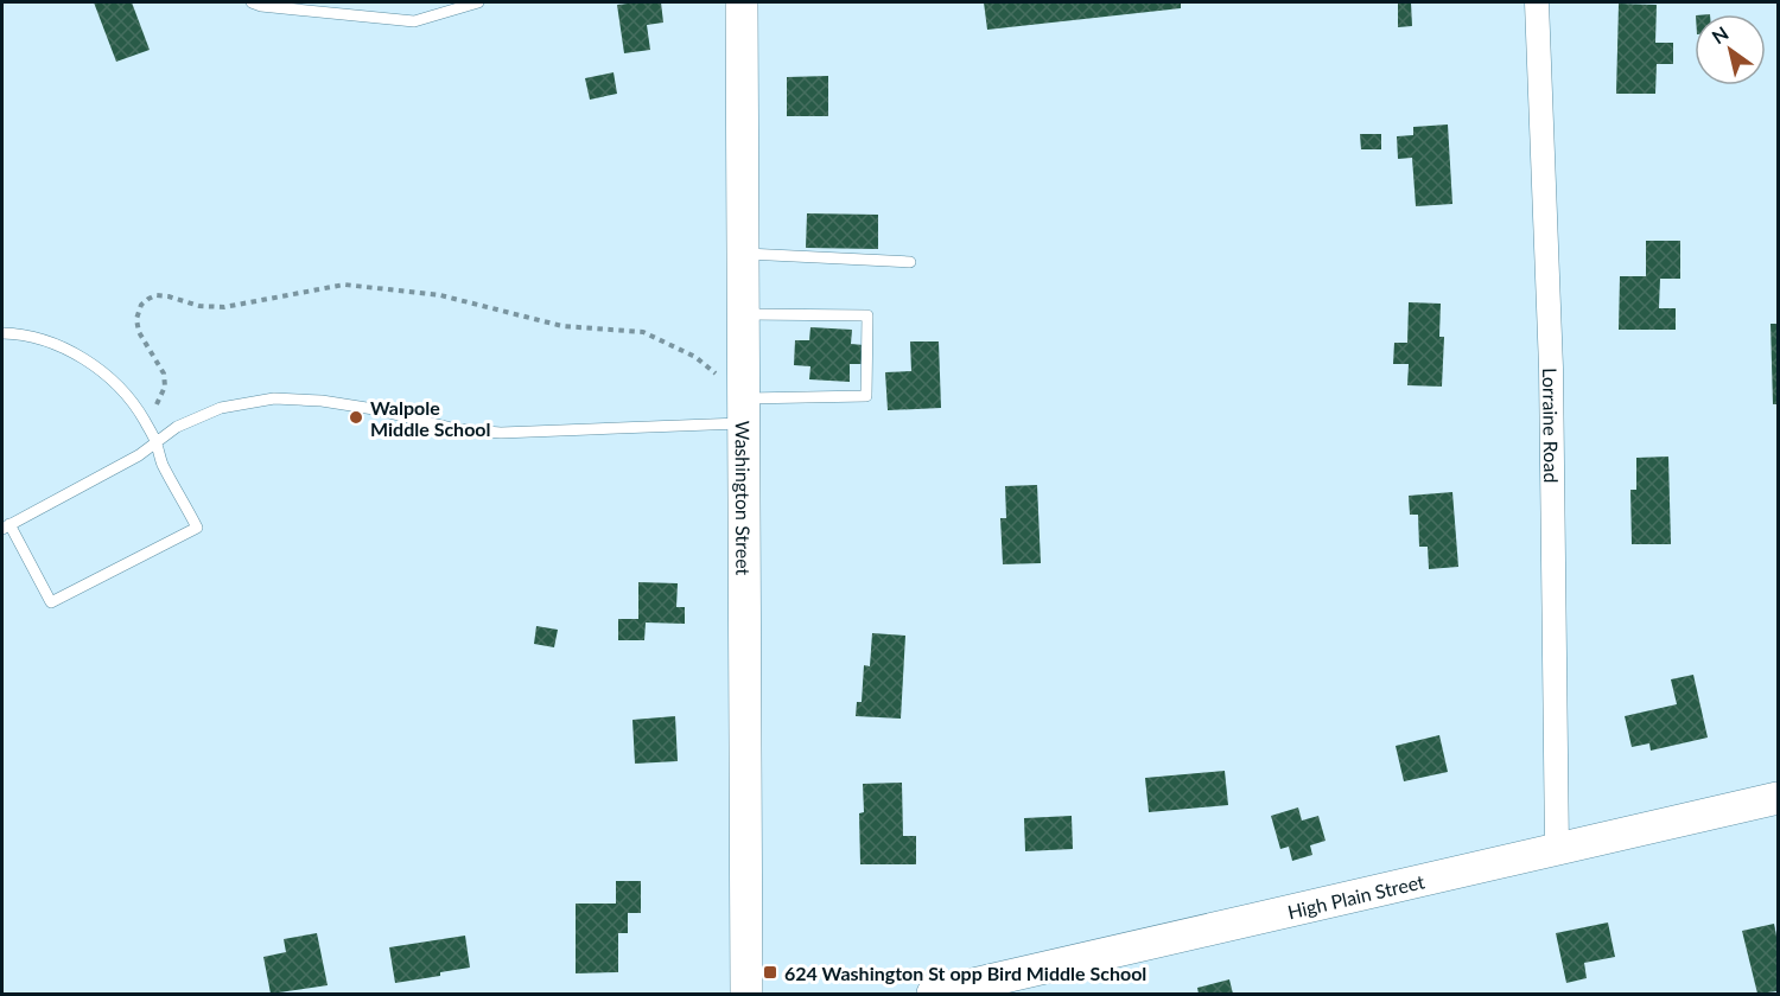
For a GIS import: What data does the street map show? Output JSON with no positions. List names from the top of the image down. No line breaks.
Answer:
{"streets":{"main road":["Washington Street","High Plain Street"],"street":["Lorraine Road"]},"crossings":[["Lorraine Road","High Plain Street"]],"places":{"other":["Walpole Middle School"],"transit":["624 Washington St opp Bird Middle School"]},"north":"top left"}
